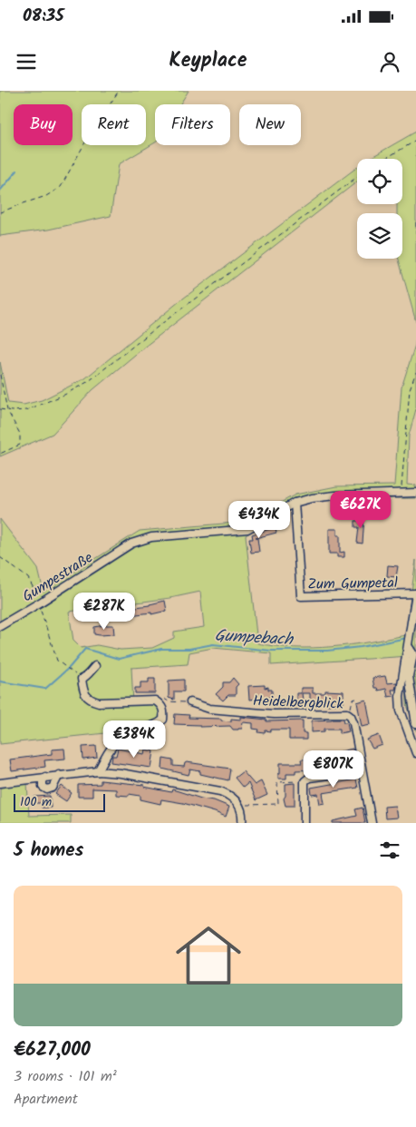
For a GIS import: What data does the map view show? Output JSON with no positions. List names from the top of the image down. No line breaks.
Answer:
{"streets":{"street":["Gumpestraße","Zum Gumpetal","Heidelbergblick"]},"crossings":[["Gumpestraße","Zum Gumpetal"]],"water":["Gumpebach"],"scale_bar":"100 m","page":{"status":"08:35","header":"Keyplace","chip":["Buy","Rent","Filters","New"],"price":["€627K","€434K","€287K","€384K","€807K"],"scale":"100 m","heading":"5 homes","list":[{"name":"€627,000","note":"3 rooms · 101 m² · Apartment"}]}}
